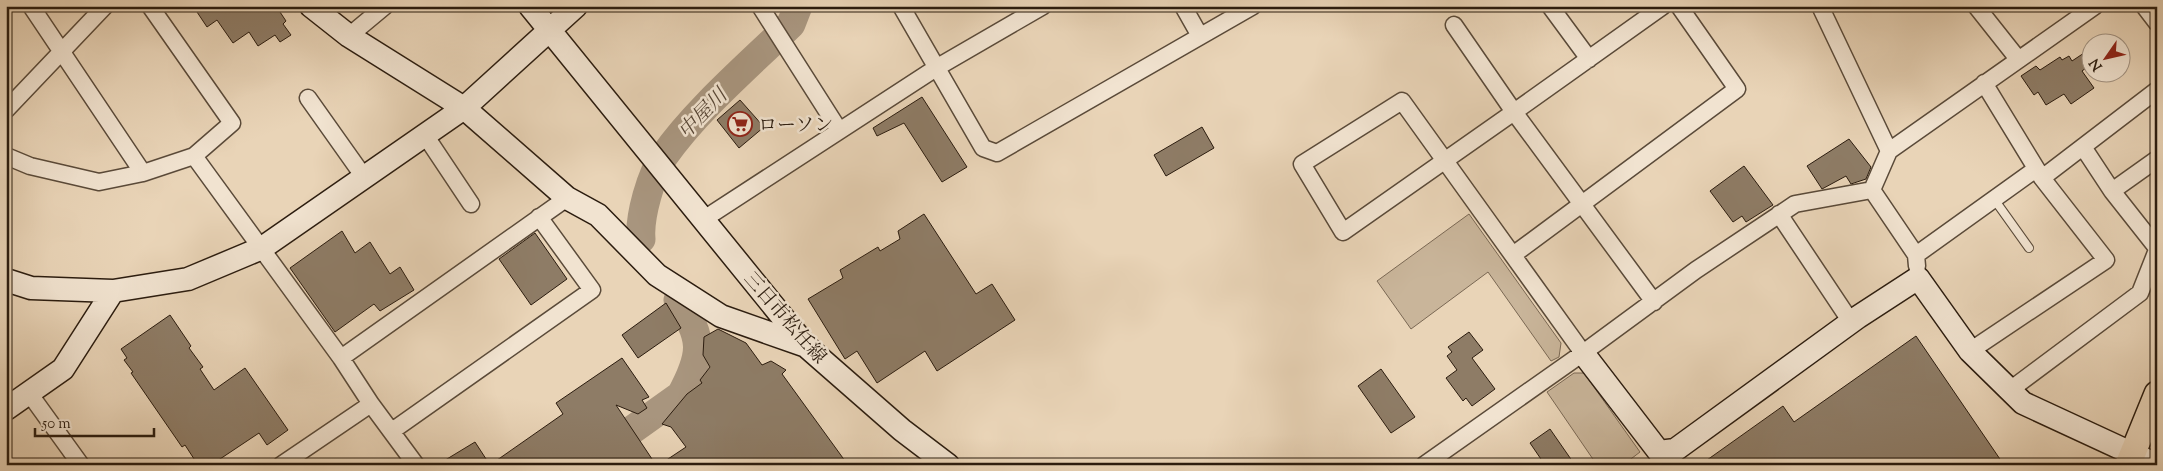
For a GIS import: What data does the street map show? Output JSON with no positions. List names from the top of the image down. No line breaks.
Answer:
{"streets":{"street":["三日市松任線"]},"water":["中屋川"],"places":{"supermarket":["ローソン"]},"scale_bar":"50 m","north":"bottom left"}
